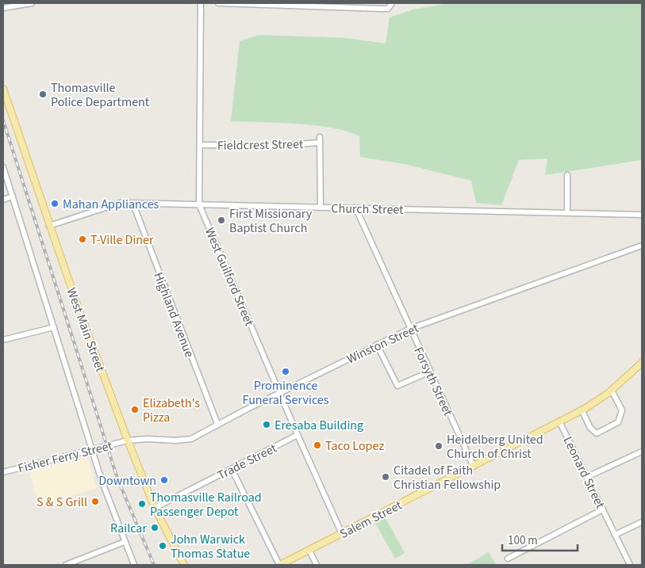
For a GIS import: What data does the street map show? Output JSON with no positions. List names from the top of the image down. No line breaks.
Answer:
{"streets":{"main road":["West Main Street","Salem Street"],"street":["Fieldcrest Street","Church Street","West Guilford Street","Highland Avenue","Winston Street","Forsyth Street","Fisher Ferry Street","Trade Street","Leonard Street"]},"crossings":[["Fieldcrest Street","Church Street"],["Fieldcrest Street","West Guilford Street"],["Church Street","West Guilford Street"],["Church Street","Highland Avenue"],["Church Street","West Main Street"],["Church Street","Forsyth Street"],["West Guilford Street","Winston Street"],["West Guilford Street","Trade Street"],["West Guilford Street","Salem Street"],["Highland Avenue","Winston Street"],["West Main Street","Winston Street"],["West Main Street","Fisher Ferry Street"],["West Main Street","Trade Street"],["Winston Street","Forsyth Street"],["Winston Street","Fisher Ferry Street"],["Forsyth Street","Salem Street"],["Leonard Street","Salem Street"]],"places":["Thomasville Police Department","Mahan Appliances","First Missionary Baptist Church","T-Ville Diner","Prominence Funeral Services","Elizabeth's Pizza","Eresaba Building","Taco Lopez","Heidelberg United Church of Christ","Citadel of Faith Christian Fellowship","Downtown","S & S Grill","Thomasville Railroad Passenger Depot","Railcar","John Warwick Thomas Statue"],"scale_bar":"100 m"}
